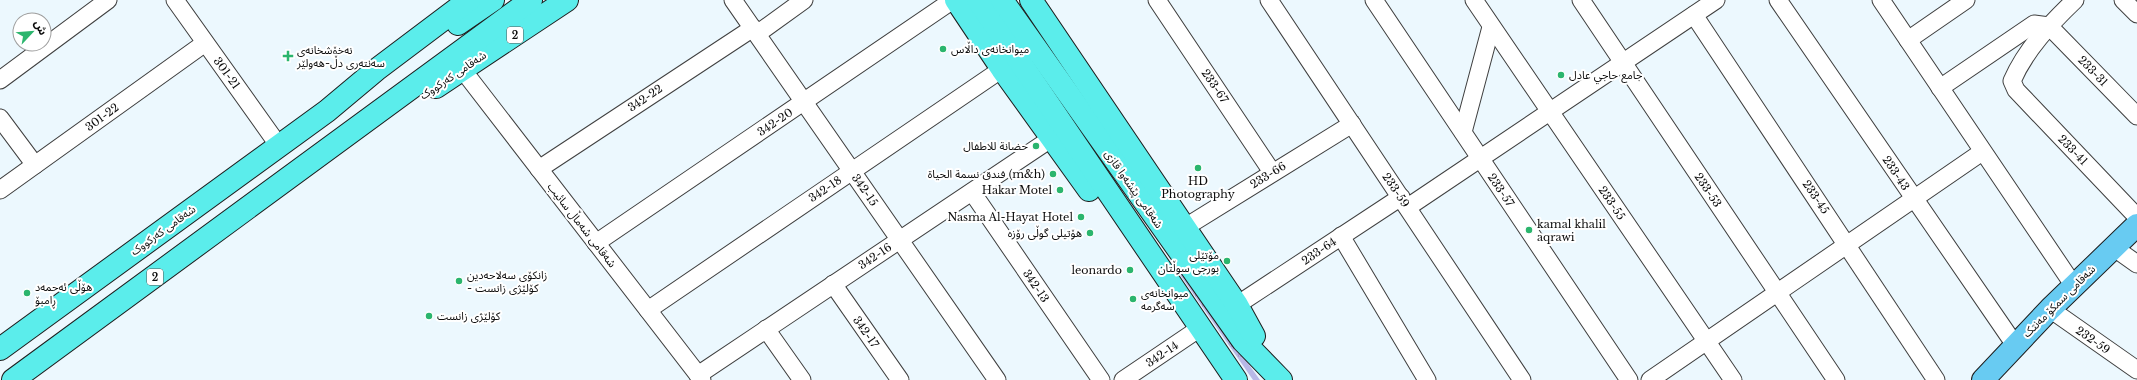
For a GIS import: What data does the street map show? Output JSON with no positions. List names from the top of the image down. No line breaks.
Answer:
{"streets":{"highway":["2","شەقامی کەرکووک","شەقامی پێشەوا قازی"],"main road":["شەقامی سمکۆ مەنتک"],"street":["233-31","301-21","233-67","342-22","301-22","342-20","233-41","233-43","233-66","342-18","342-15","233-59","233-57","233-53","233-45","233-55","شەقامی شەماڵ سائیب","233-64","342-16","342-13","342-17","232-59","342-14"]},"crossings":[["233-31","233-41"],["301-21","شەقامی کەرکووک"],["301-21","301-22"],["شەقامی کەرکووک","شەقامی شەماڵ سائیب"],["233-67","233-66"],["342-22","342-15"],["342-22","شەقامی شەماڵ سائیب"],["342-20","شەقامی پێشەوا قازی"],["342-20","342-15"],["342-20","شەقامی شەماڵ سائیب"],["233-43","شەقامی سمکۆ مەنتک"],["233-66","شەقامی پێشەوا قازی"],["233-66","233-59"],["342-18","شەقامی پێشەوا قازی"],["342-18","342-15"],["342-18","شەقامی شەماڵ سائیب"],["شەقامی پێشەوا قازی","233-64"],["شەقامی پێشەوا قازی","342-16"],["شەقامی پێشەوا قازی","342-14"],["342-15","342-16"],["233-59","233-64"],["233-57","233-64"],["233-53","233-64"],["233-45","233-64"],["233-55","233-64"],["شەقامی شەماڵ سائیب","342-16"],["342-16","342-13"],["342-16","342-17"],["شەقامی سمکۆ مەنتک","232-59"]],"places":{"other":["میوانخانەی داڵاس","جامع حاجي عادل","حضانة للاطفال","HD Photography","فندق نسمة الحياة (m&h)","Hakar Motel","Nasma Al-Hayat Hotel","kamal khalil aqrawi","هۆتیلی گوڵی رۆزه","مۆتێلی بورجی سوڵتان","leonardo","زانکۆی سەلاحەدین - کۆلێژی زانست","هۆڵی ئەحمەد ڕامبۆ","میوانخانەی سەگرمە","کۆلێژی زانست"],"health":["نەخۆشخانەی سەنتەری دڵ-هەولێر"]},"north":"top right"}
